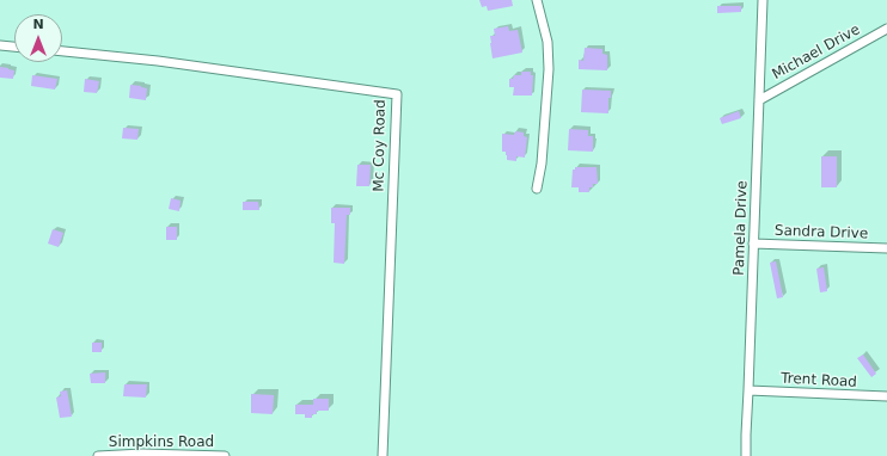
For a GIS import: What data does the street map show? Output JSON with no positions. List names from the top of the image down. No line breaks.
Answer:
{"streets":{"street":["Michael Drive","Mc Coy Road","Pamela Drive","Sandra Drive","Trent Road","Simpkins Road"]},"crossings":[["Michael Drive","Pamela Drive"],["Pamela Drive","Sandra Drive"],["Pamela Drive","Trent Road"]],"north":"top"}
